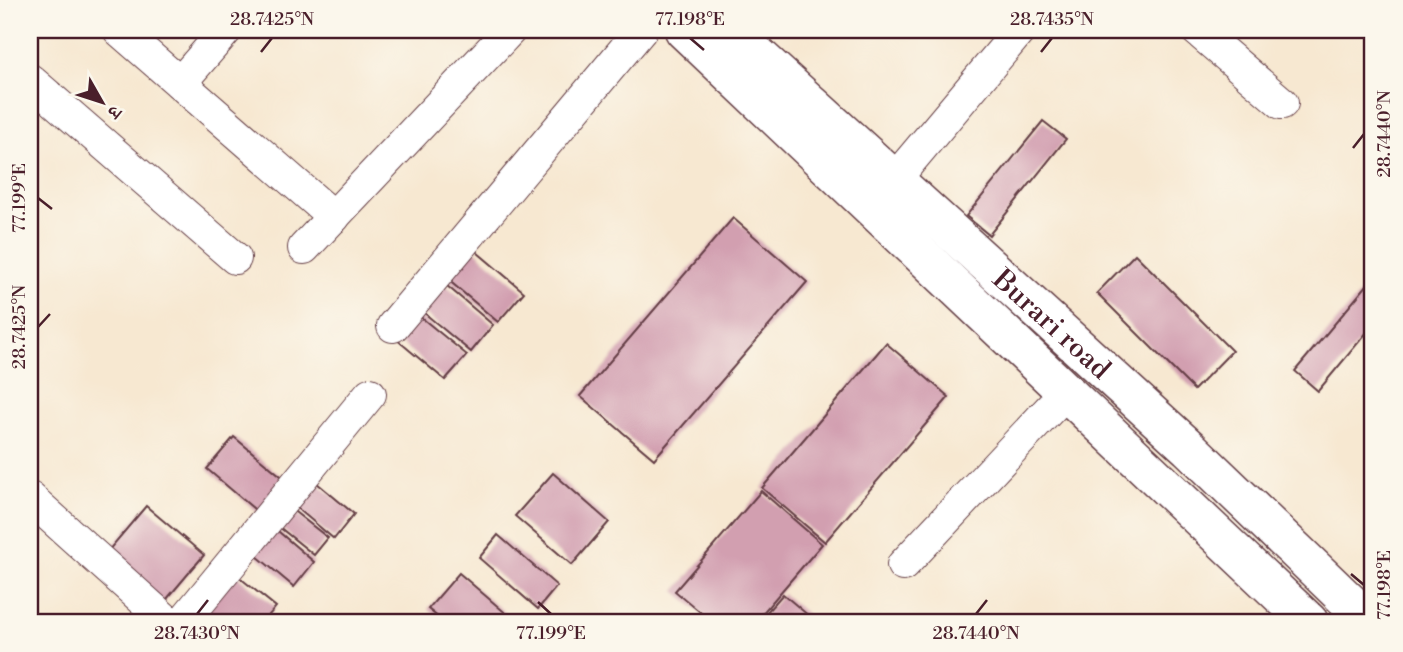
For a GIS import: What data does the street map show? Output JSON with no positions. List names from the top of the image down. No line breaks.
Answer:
{"streets":{"main road":["Burari road"]},"north":"bottom right","coordinates":["28.7425°N","77.198°E","28.7435°N","28.7440°N","77.199°E","28.7430°N"]}
